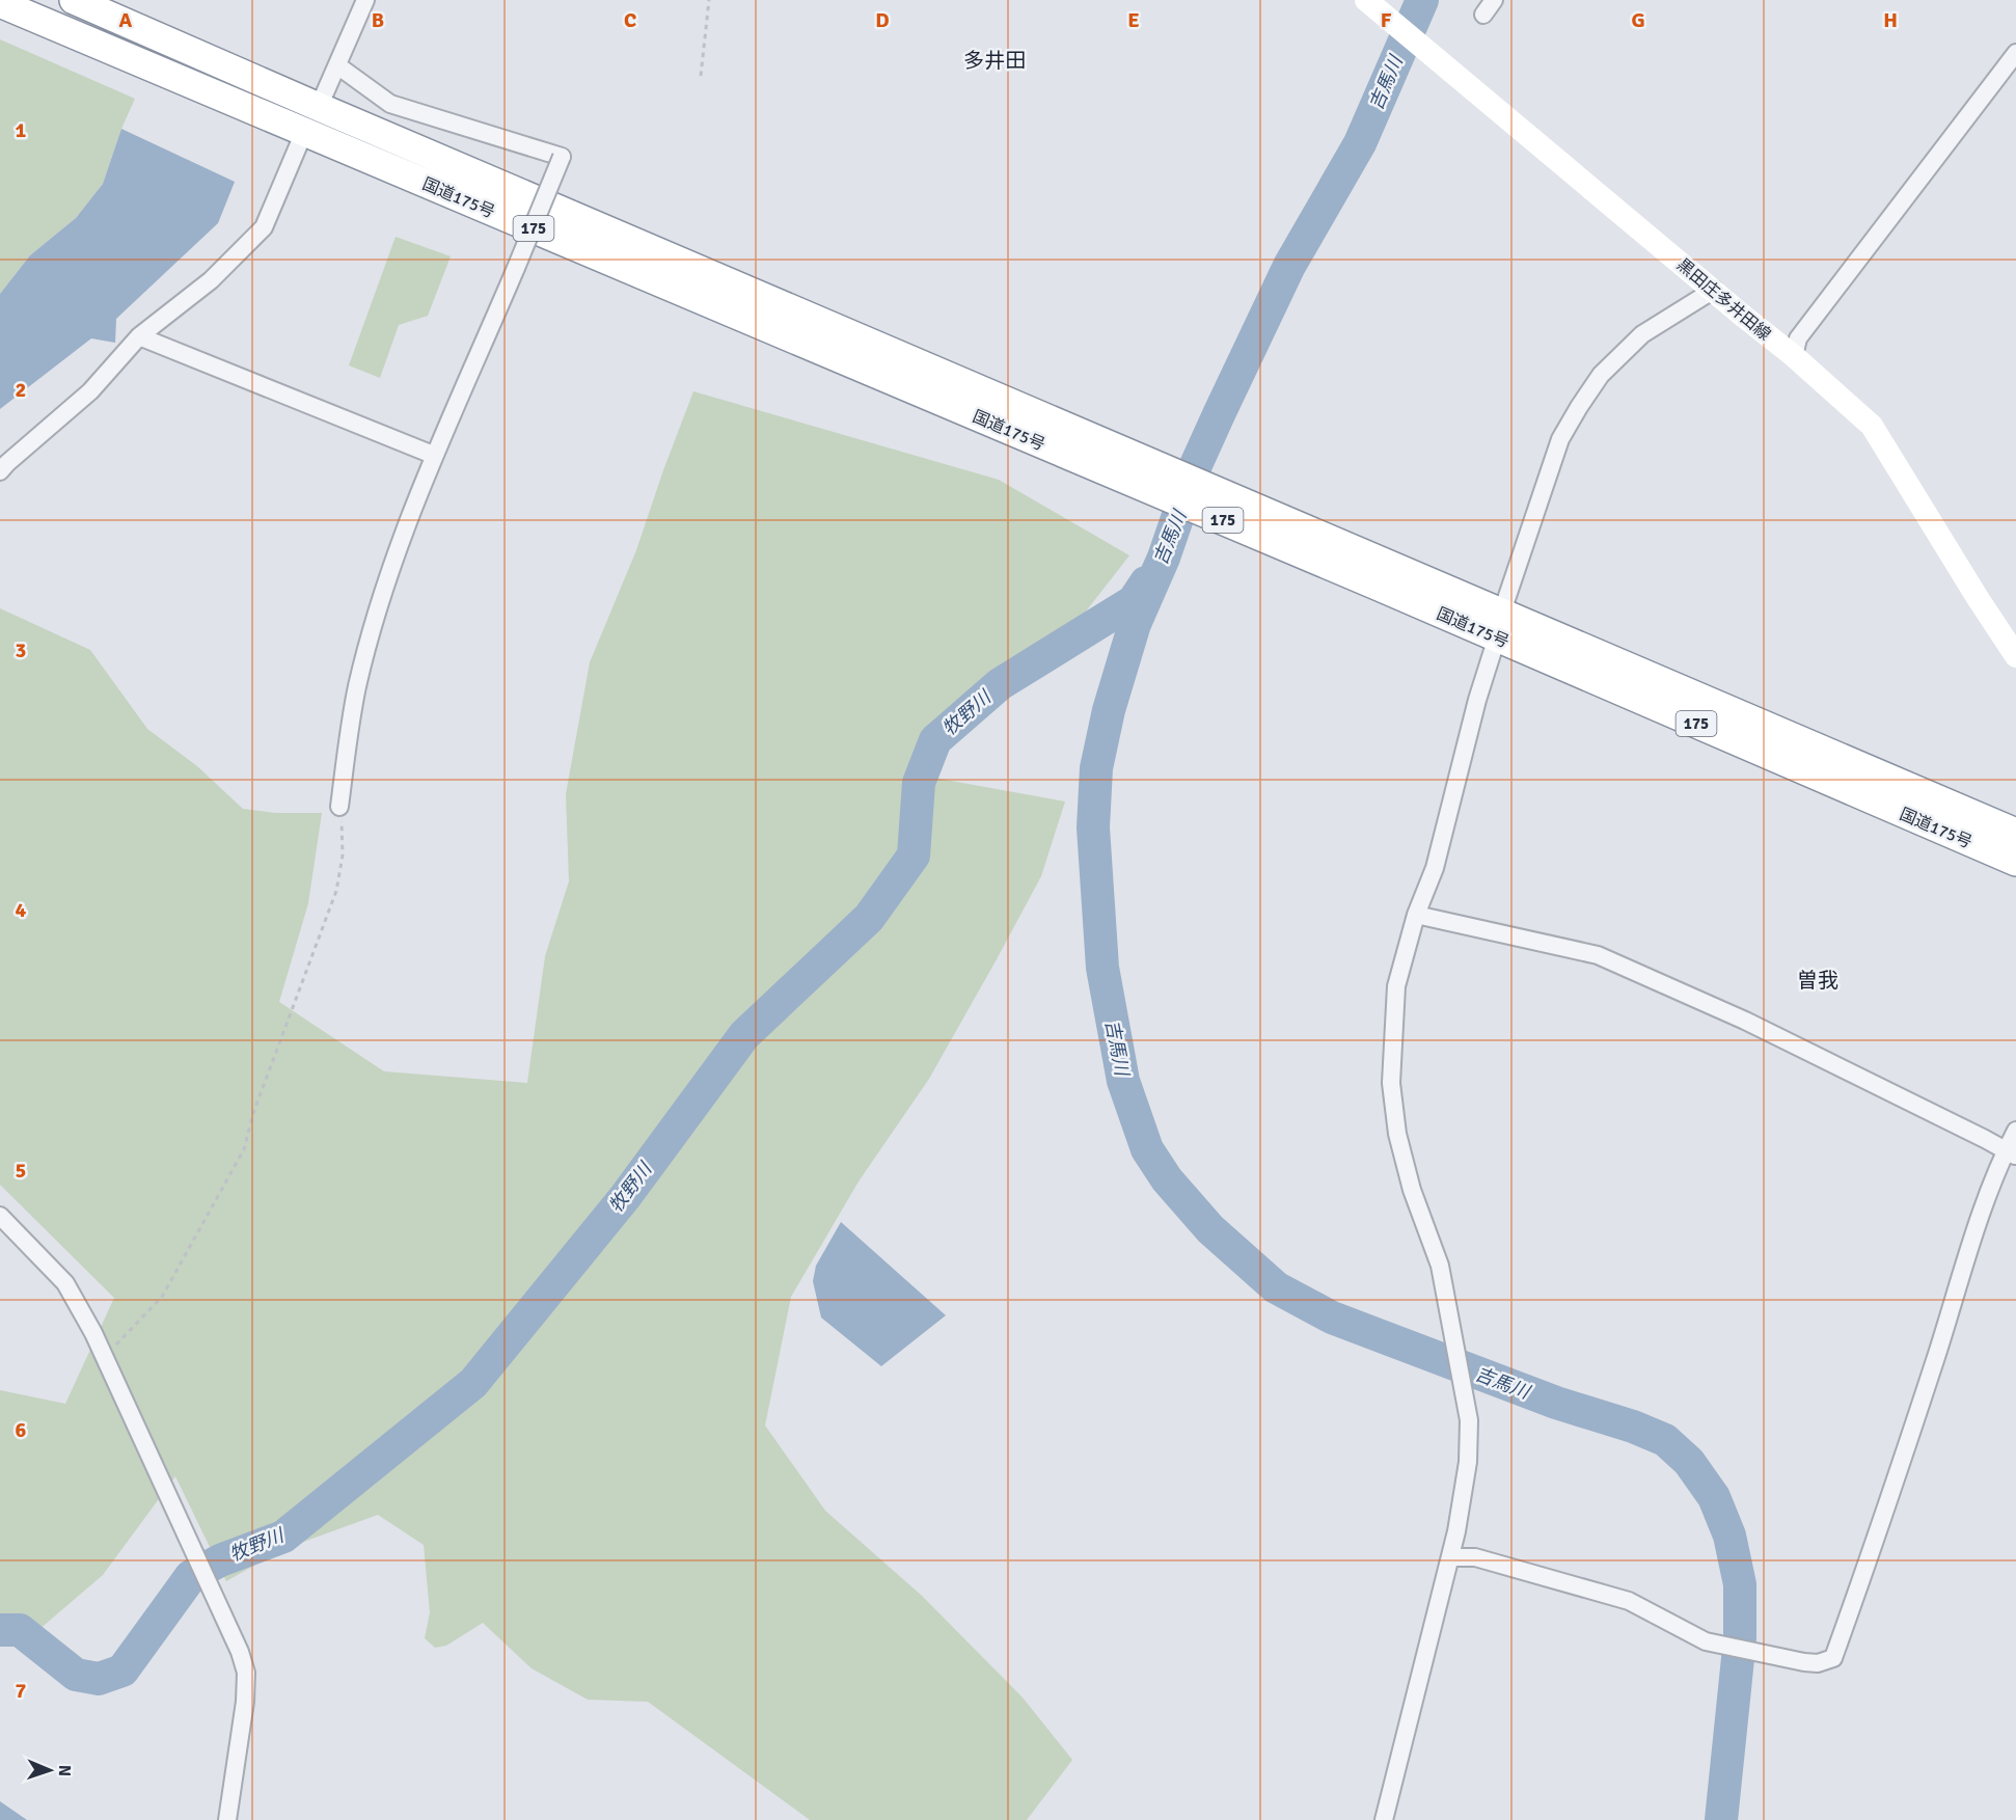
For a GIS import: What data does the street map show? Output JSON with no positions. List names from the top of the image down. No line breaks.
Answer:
{"streets":{"highway":["国道175号","175"],"main road":["黒田庄多井田線"]},"districts":["多井田","曽我"],"water":["吉馬川","牧野川"],"north":"right","grid":{"columns":["A","B","C","D","E","F","G","H"],"rows":["1","2","3","4","5","6","7"]}}
